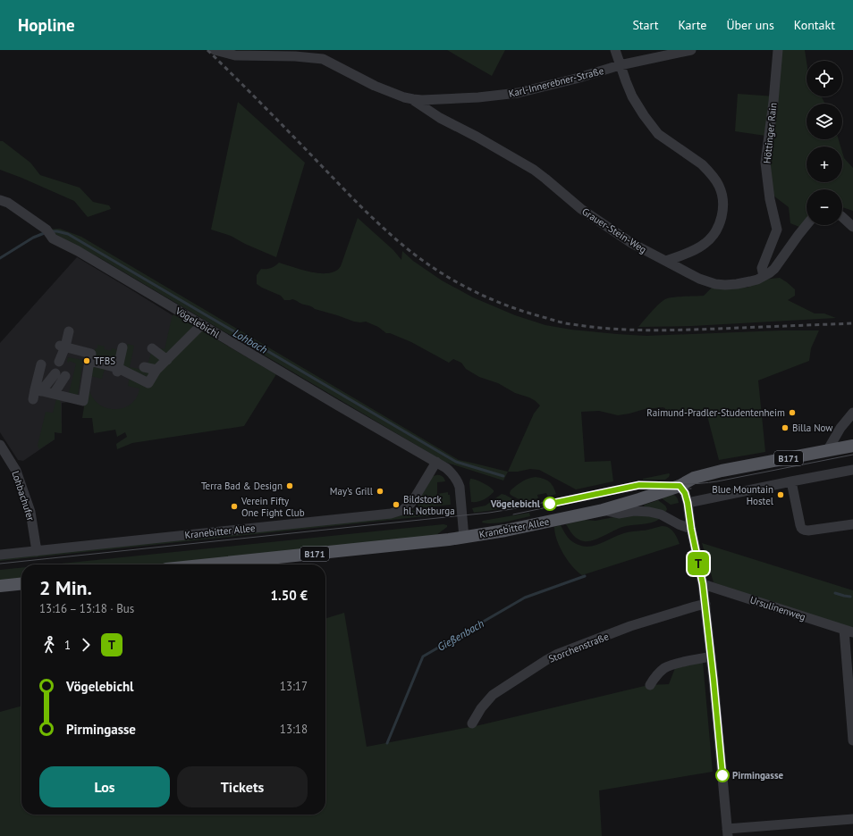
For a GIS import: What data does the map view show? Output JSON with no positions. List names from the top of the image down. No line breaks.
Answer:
{"streets":{"main road":["B171","Kranebitter Allee"],"street":["Karl-Innerebner-Straße","Höttinger Rain","Grauer-Stein-Weg","Vögelebichl","Lohbachufer","Ursulinenweg","Storchenstraße"]},"crossings":[["Karl-Innerebner-Straße","Grauer-Stein-Weg"],["Höttinger Rain","Grauer-Stein-Weg"],["Vögelebichl","Kranebitter Allee"],["Lohbachufer","Kranebitter Allee"]],"water":["Lohbach","Gießenbach"],"places":["TFBS","Raimund-Pradler-Studentenheim","Billa Now","Terra Bad & Design","May’s Grill","Blue Mountain Hostel","Vögelebichl","Bildstock hl. Notburga","Verein Fifty One Fight Club","Pirmingasse"],"lines":["bus line T"],"page":{"header":"Hopline","nav":["Start","Karte","Über uns","Kontakt"],"on_map":"T","map_buttons":["+","−"],"heading":["2 Min.","13:16 – 13:18 · Bus","1.50 €"],"legs":["1","T"],"list":[{"name":"Vögelebichl","value":"13:17"},{"name":"Pirmingasse","value":"13:18"}],"buttons":["Los","Tickets"]}}
